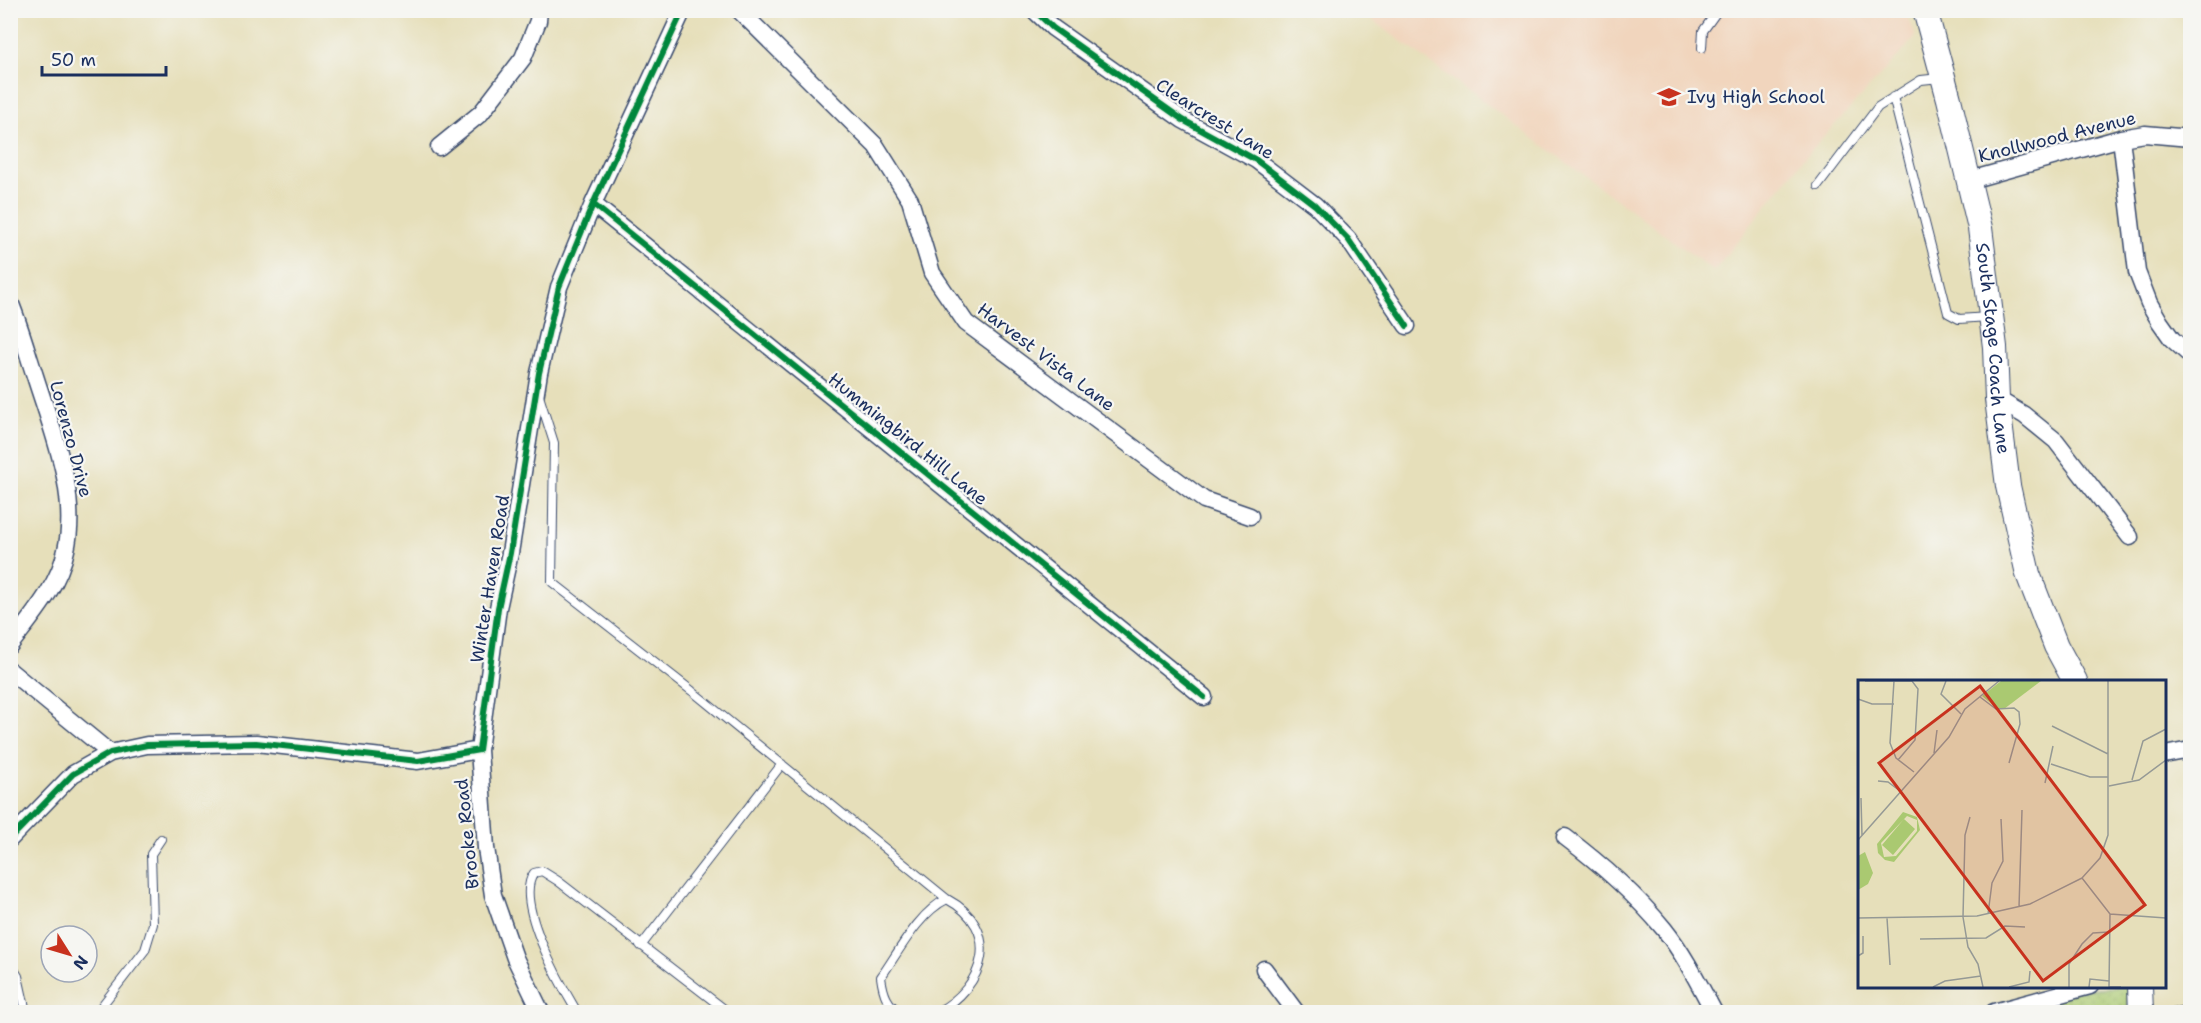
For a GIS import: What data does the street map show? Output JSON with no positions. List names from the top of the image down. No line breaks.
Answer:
{"streets":{"main road":["South Stage Coach Lane"],"street":["Clearcrest Lane","Knollwood Avenue","Harvest Vista Lane","Lorenzo Drive","Hummingbird Hill Lane","Winter Haven Road","Brooke Road"]},"crossings":[["Knollwood Avenue","South Stage Coach Lane"],["Hummingbird Hill Lane","Winter Haven Road"],["Winter Haven Road","Brooke Road"]],"places":{"school or university":["Ivy High School"]},"scale_bar":"50 m","north":"bottom right"}
